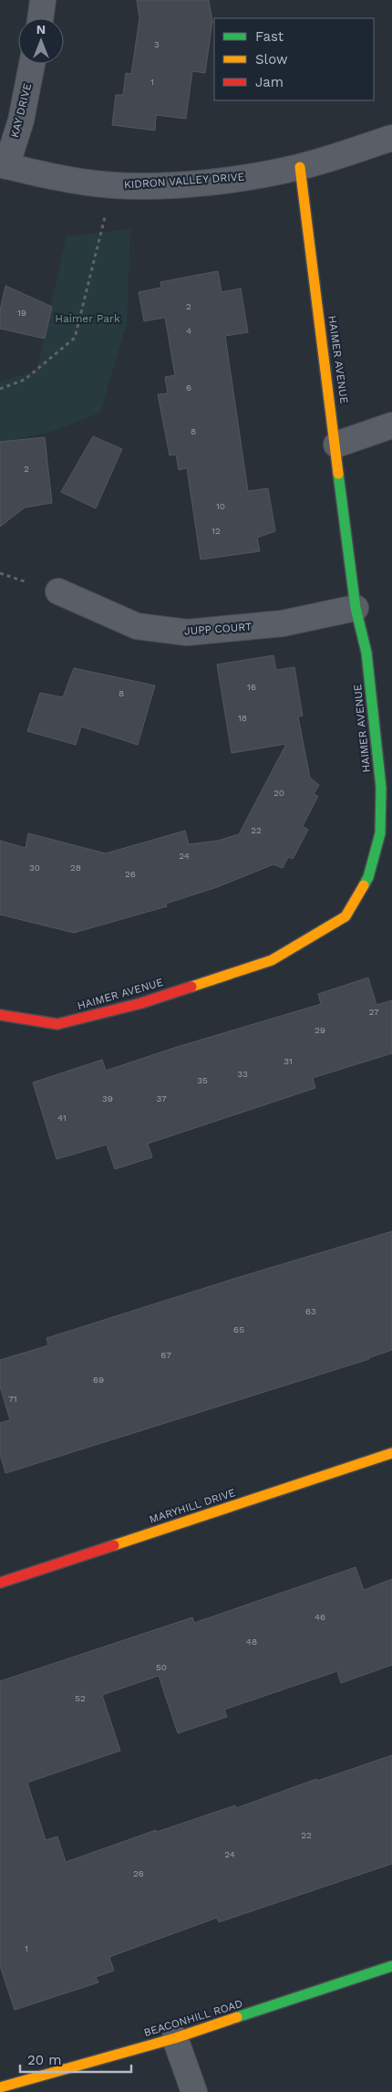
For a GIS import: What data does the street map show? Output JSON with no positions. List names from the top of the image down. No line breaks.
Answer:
{"streets":{"street":["KAY DRIVE","KIDRON VALLEY DRIVE","HAIMER AVENUE","JUPP COURT","MARYHILL DRIVE","BEACONHILL ROAD"]},"crossings":[["KAY DRIVE","KIDRON VALLEY DRIVE"],["KIDRON VALLEY DRIVE","HAIMER AVENUE"],["HAIMER AVENUE","JUPP COURT"]],"parks":["Haimer Park"],"house_numbers":["3","1","2","19","4","6","8","2","10","12","16","8","18","20","22","24","30","28","26","27","29","31","33","35","39","37","41","63","65","67","69","71","46","48","50","52","22","24","26","1"],"legend":["Fast","Slow","Jam"],"scale_bar":"20 m","north":"top"}
